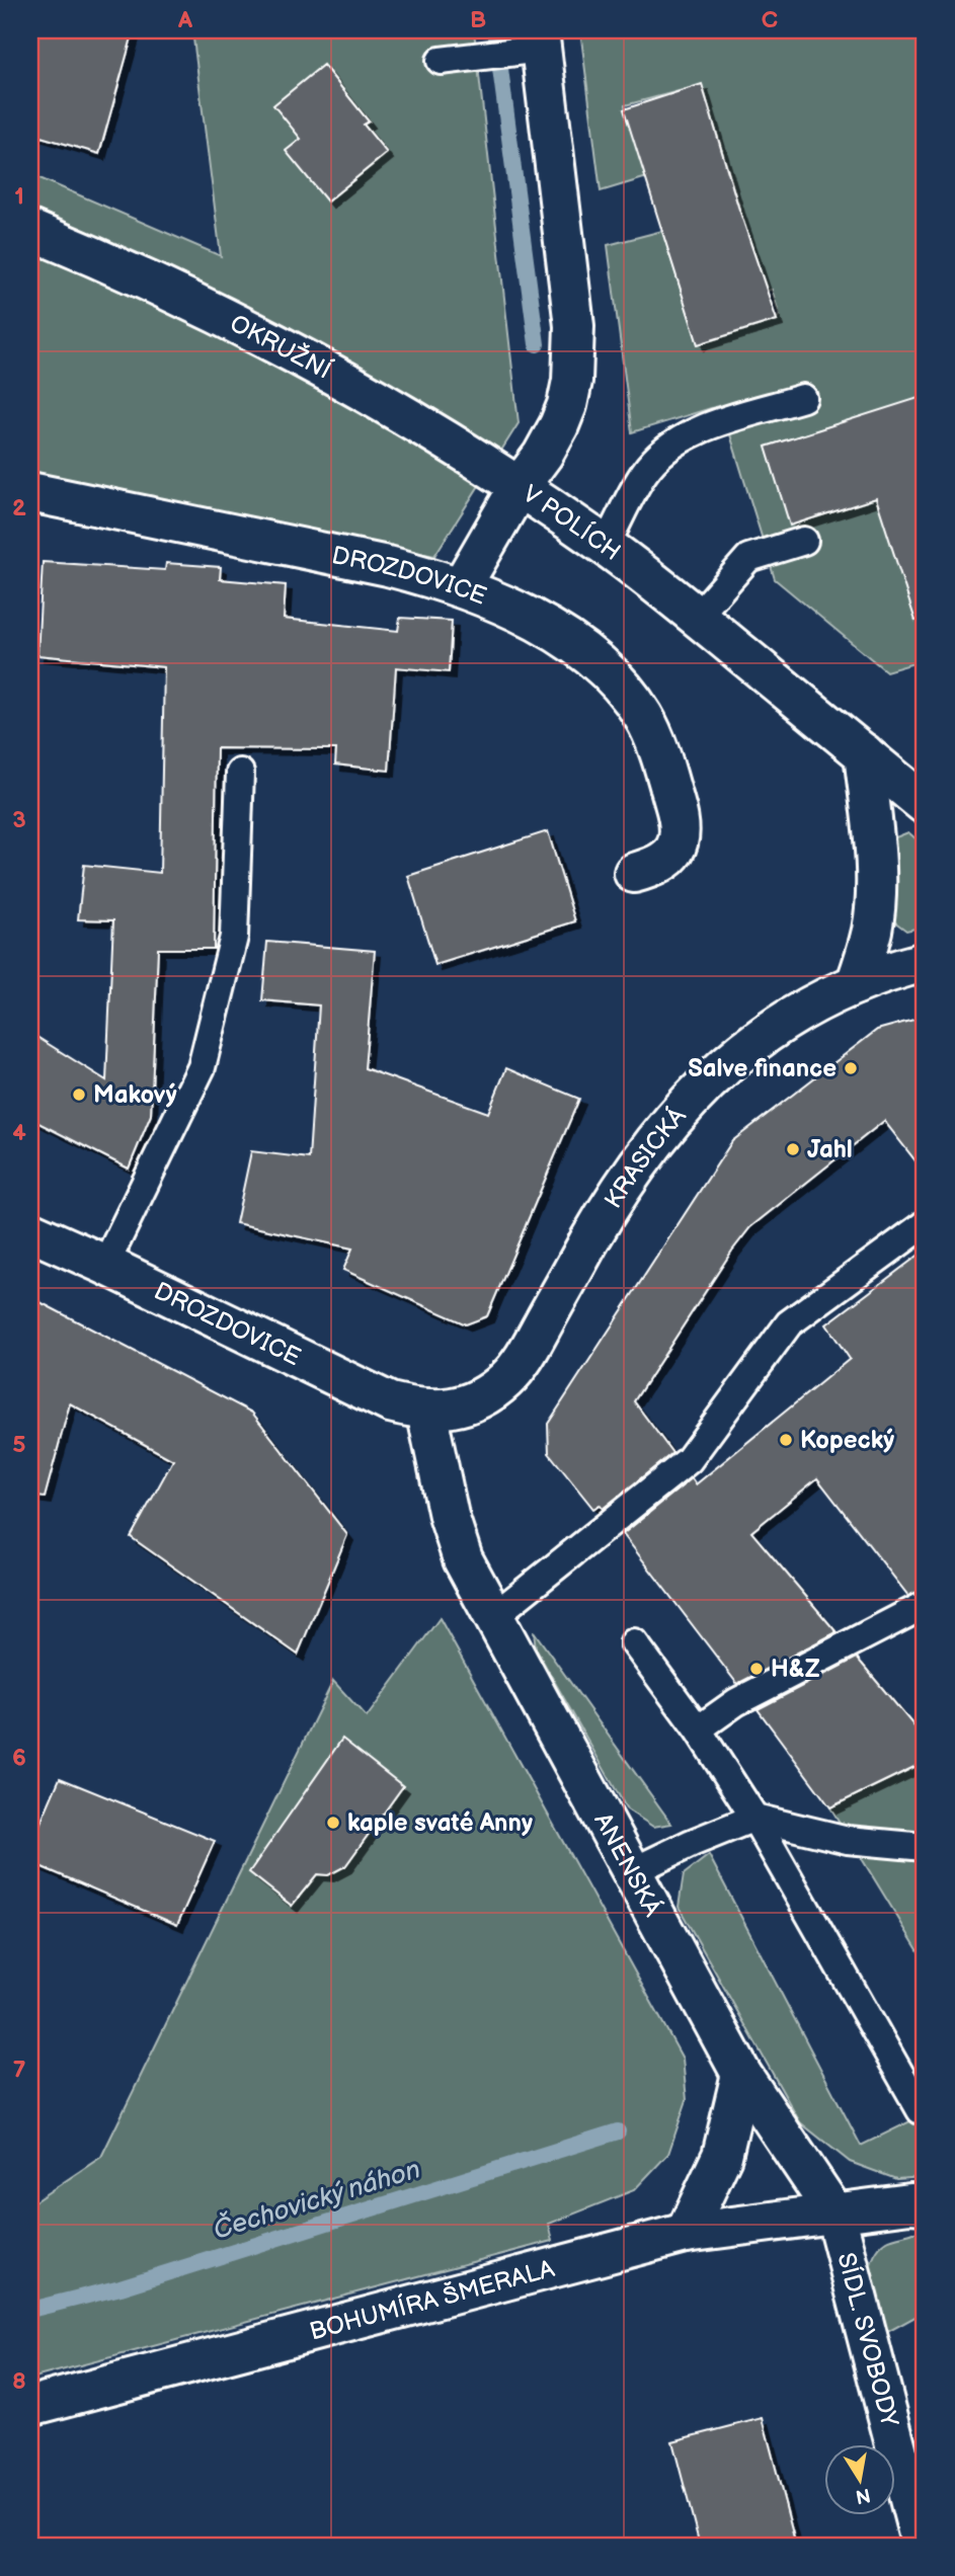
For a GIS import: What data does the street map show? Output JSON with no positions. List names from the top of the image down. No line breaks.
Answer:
{"streets":{"street":["OKRUŽNÍ","V POLÍCH","DROZDOVICE","KRASICKÁ","ANENSKÁ","BOHUMÍRA ŠMERALA","SÍDL. SVOBODY"]},"crossings":[["OKRUŽNÍ","V POLÍCH"],["DROZDOVICE","KRASICKÁ"],["DROZDOVICE","ANENSKÁ"],["KRASICKÁ","ANENSKÁ"],["ANENSKÁ","BOHUMÍRA ŠMERALA"],["ANENSKÁ","SÍDL. SVOBODY"],["BOHUMÍRA ŠMERALA","SÍDL. SVOBODY"]],"water":["Čechovický náhon"],"places":["Salve finance","Makový","Jahl","Kopecký","H&Z","kaple svaté Anny"],"north":"bottom","grid":{"columns":["A","B","C"],"rows":["1","2","3","4","5","6","7","8"]}}
